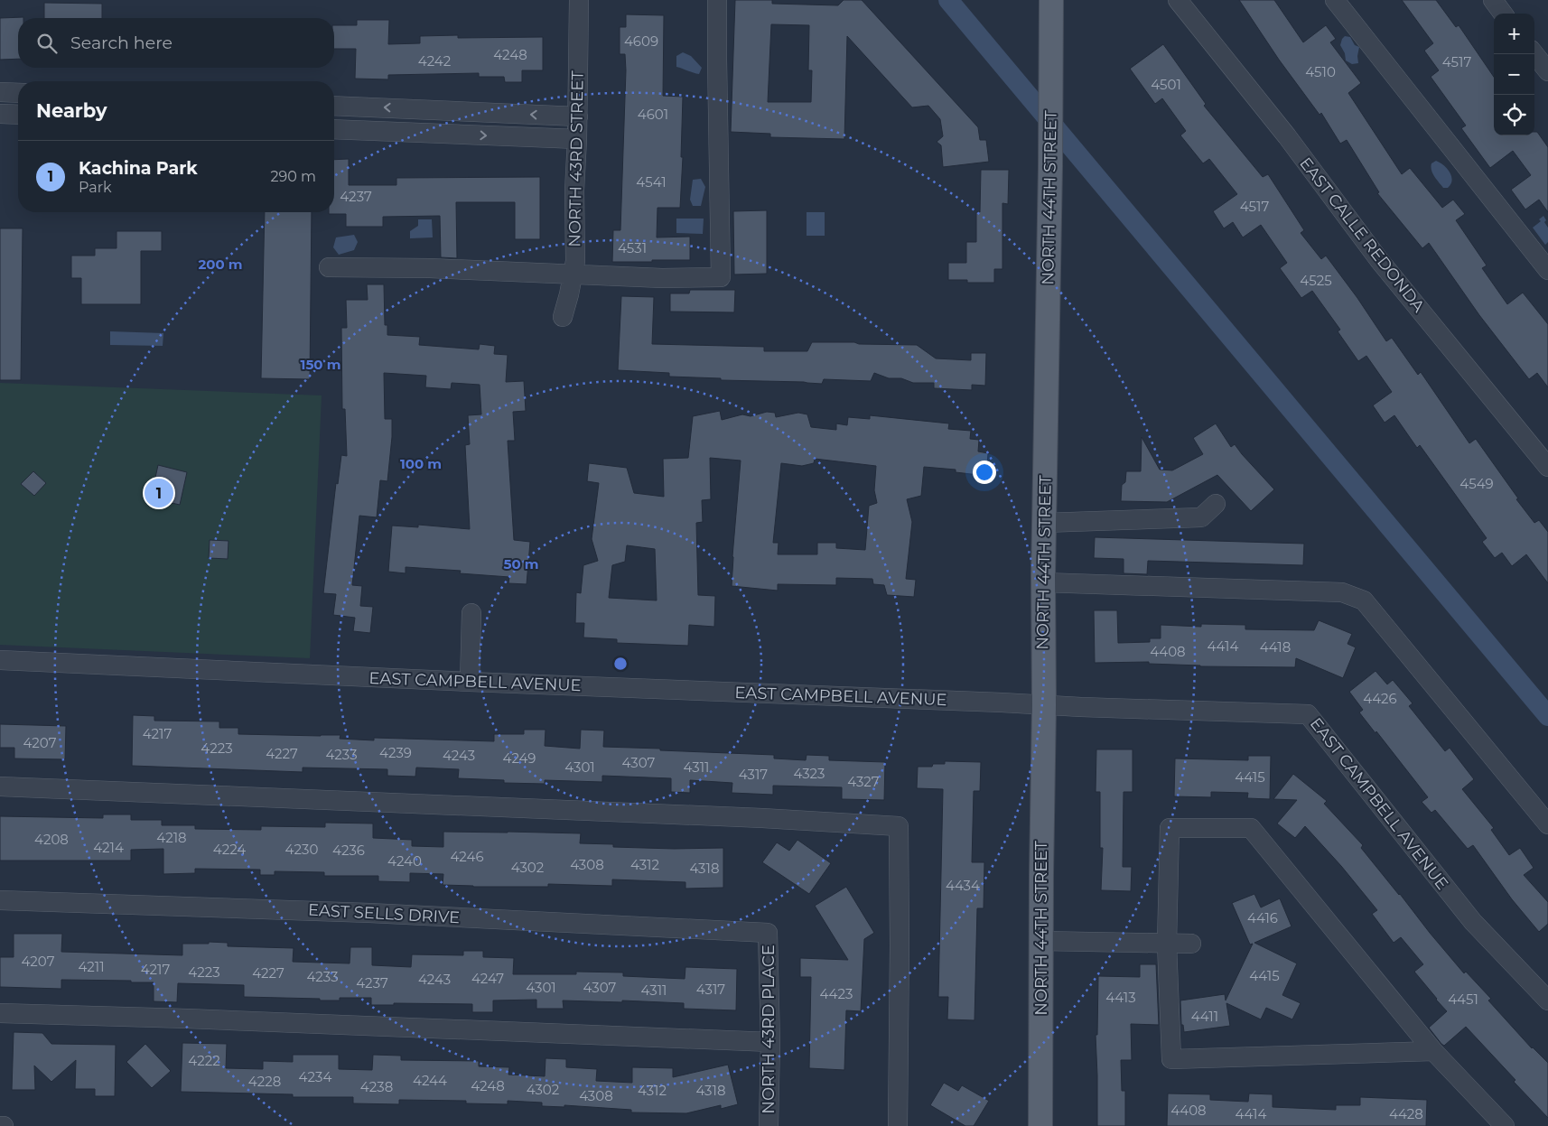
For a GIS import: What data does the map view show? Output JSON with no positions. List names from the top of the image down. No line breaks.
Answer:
{"streets":{"main road":["NORTH 44TH STREET"],"street":["NORTH 43RD STREET","EAST CALLE REDONDA","EAST CAMPBELL AVENUE","EAST SELLS DRIVE","NORTH 43RD PLACE"]},"crossings":[["NORTH 44TH STREET","EAST CAMPBELL AVENUE"],["EAST SELLS DRIVE","NORTH 43RD PLACE"]],"house_numbers":["4609","4248","4242","4517","4510","4501","4601","4541","4237","4517","4531","4525","4549","4414","4418","4408","4426","4217","4207","4223","4239","4227","4233","4243","4249","4307","4301","4311","4323","4317","4415","4327","4218","4208","4214","4224","4230","4236","4246","4240","4308","4312","4302","4318","4434","4416","4207","4211","4217","4223","4227","4415","4233","4247","4243","4237","4301","4307","4317","4311","4423","4413","4451","4411","4222","4234","4244","4228","4248","4238","4302","4312","4318","4308","4408","4414","4428"],"page":{"map_buttons":["+","−"],"search":"Search here","heading":"Nearby","list":[{"mark":"1","name":"Kachina Park","note":"Park","value":"290 m"}],"pins":"1"},"rings":["200 m","150 m","100 m","50 m"]}
